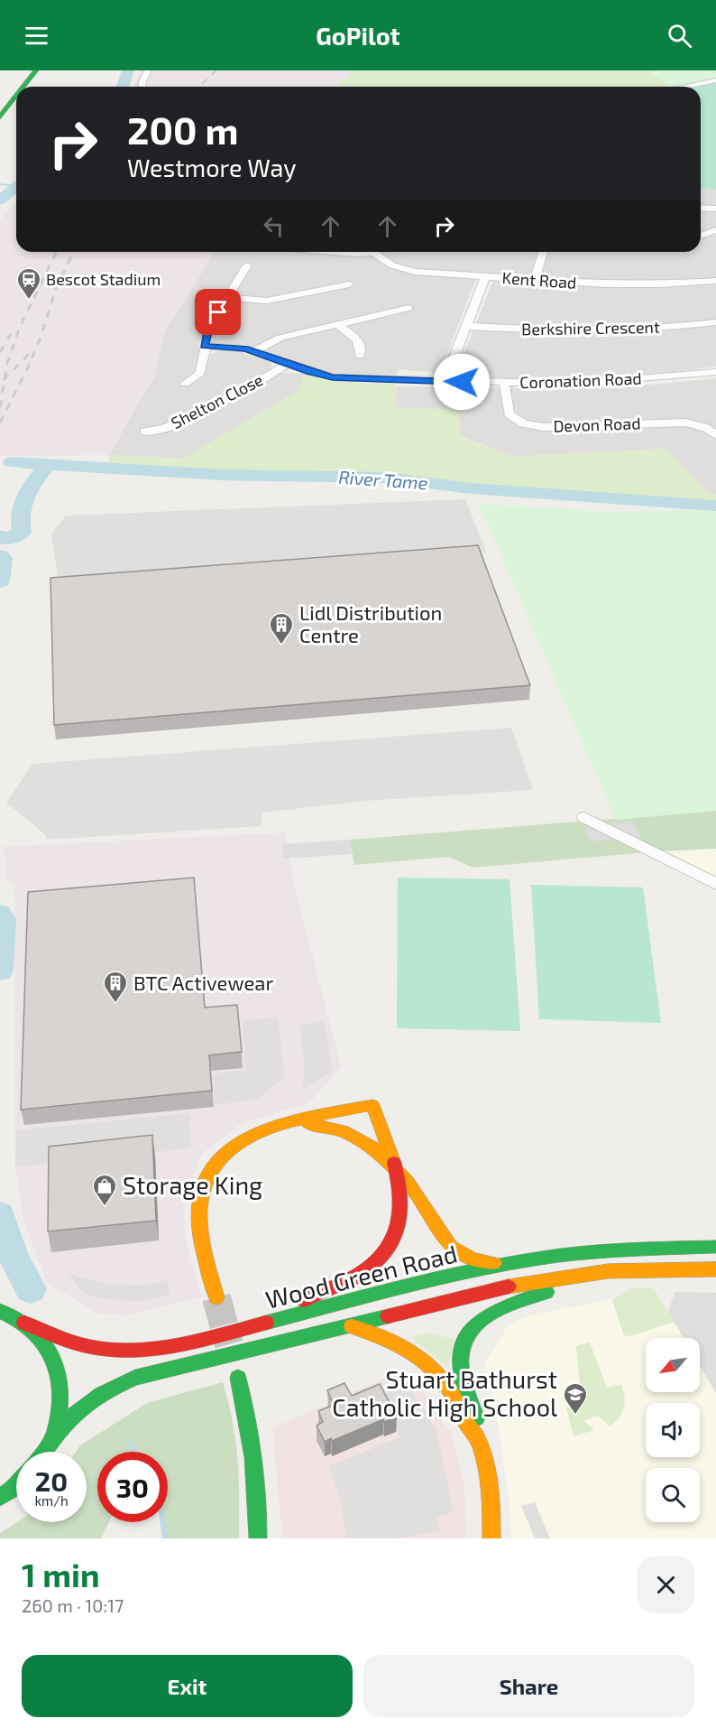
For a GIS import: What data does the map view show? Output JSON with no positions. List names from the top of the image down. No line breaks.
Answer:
{"streets":{"main road":["Wood Green Road"],"street":["Kent Road","Berkshire Crescent","Coronation Road","Shelton Close","Devon Road"]},"crossings":[["Coronation Road","Shelton Close"],["Coronation Road","Devon Road"]],"water":["River Tame"],"places":{"station":["Bescot Stadium"],"building":["Lidl Distribution Centre","BTC Activewear"],"shop":["Storage King"],"school or university":["Stuart Bathurst Catholic High School"]},"north":"bottom left","page":{"header":"GoPilot","turn":["200 m","Westmore Way"],"speed":"20 km/h","limit":"30","heading":["1 min","260 m · 10:17"],"buttons":["Exit","Share"]}}
